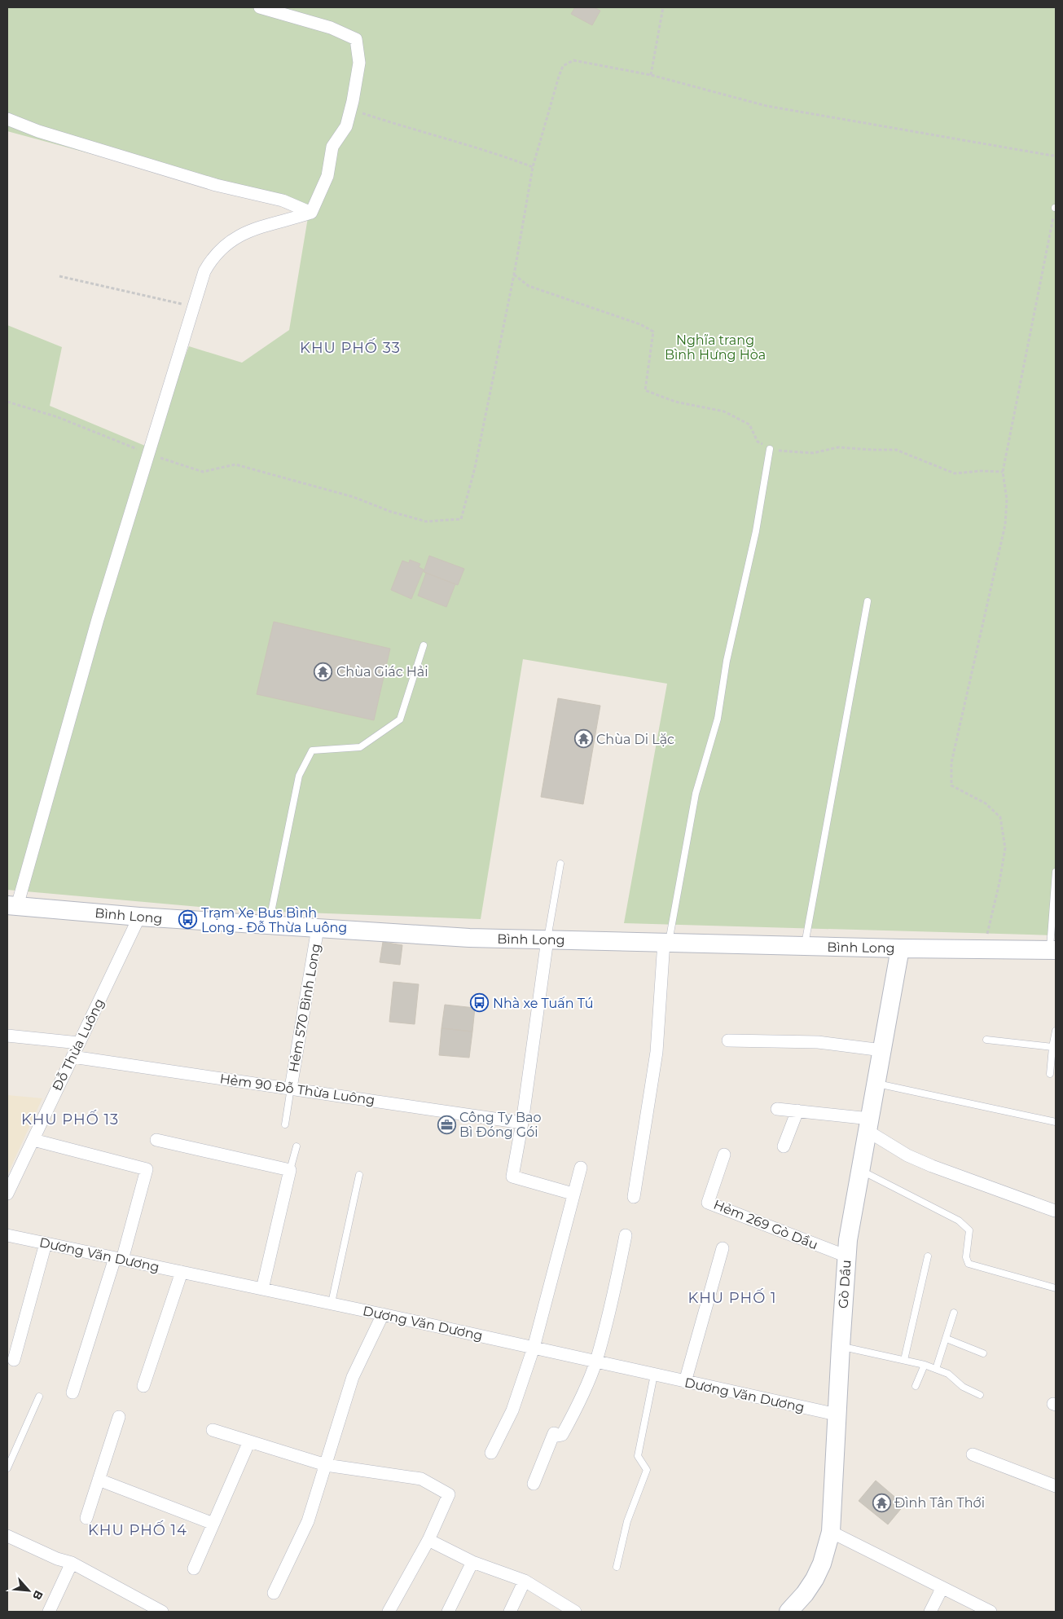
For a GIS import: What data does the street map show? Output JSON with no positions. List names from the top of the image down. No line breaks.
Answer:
{"streets":{"main road":["Bình Long","Gò Dầu"],"street":["Hẻm 570 Bình Long","Đỗ Thừa Luông","Hẻm 90 Đỗ Thừa Luông","Hẻm 269 Gò Dầu","Dương Văn Dương"]},"crossings":[["Bình Long","Hẻm 570 Bình Long"],["Bình Long","Đỗ Thừa Luông"],["Bình Long","Gò Dầu"],["Hẻm 570 Bình Long","Hẻm 90 Đỗ Thừa Luông"],["Đỗ Thừa Luông","Hẻm 90 Đỗ Thừa Luông"],["Hẻm 269 Gò Dầu","Gò Dầu"],["Dương Văn Dương","Gò Dầu"]],"districts":["KHU PHỐ 33","KHU PHỐ 13","KHU PHỐ 1","KHU PHỐ 14"],"parks":["Nghĩa trang Bình Hưng Hòa"],"places":{"temple":["Chùa Giác Hải","Chùa Di Lặc","Đình Tân Thới"],"bus stop":["Trạm Xe Bus Bình Long - Đỗ Thừa Luông","Nhà xe Tuấn Tú"],"office":["Công Ty Bao Bì Đóng Gói"]},"north":"bottom right"}
